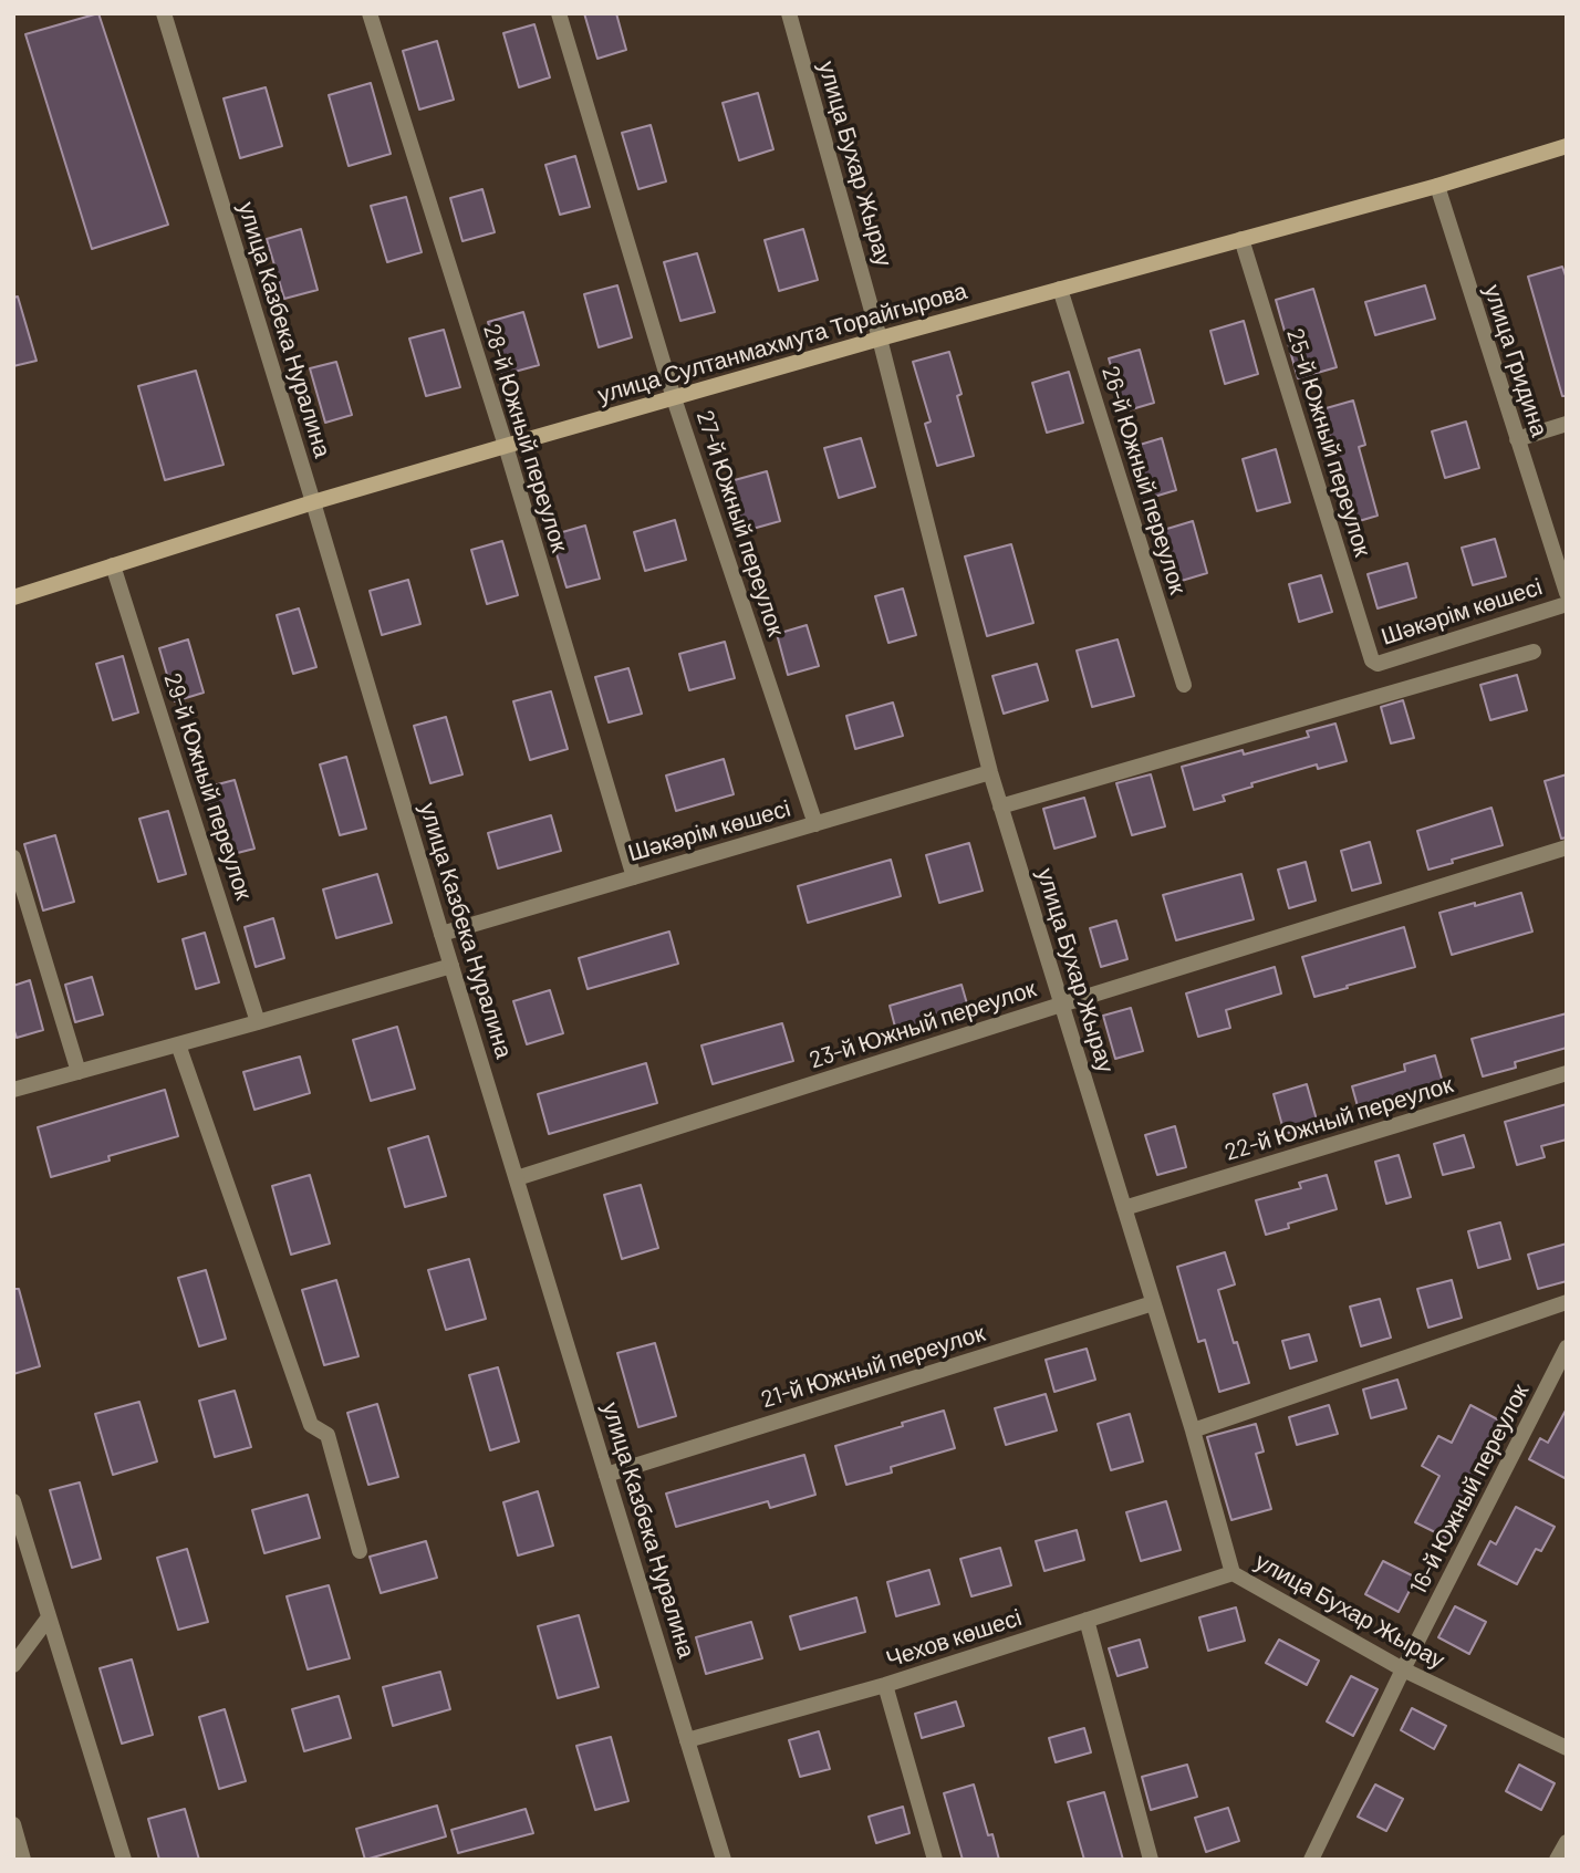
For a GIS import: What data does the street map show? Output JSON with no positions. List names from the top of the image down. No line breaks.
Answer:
{"streets":{"main road":["улица Султанмахмута Торайгырова"],"street":["улица Бухар Жырау","улица Казбека Нуралина","улица Гридина","28-й Южный переулок","25-й Южный переулок","26-й Южный переулок","27-й Южный переулок","Шәкәрім көшесі","29-й Южный переулок","23-й Южный переулок","22-й Южный переулок","21-й Южный переулок","16-й Южный переулок","Чехов көшесі"]},"crossings":[["улица Бухар Жырау","улица Султанмахмута Торайгырова"],["улица Бухар Жырау","Шәкәрім көшесі"],["улица Бухар Жырау","23-й Южный переулок"],["улица Бухар Жырау","22-й Южный переулок"],["улица Бухар Жырау","21-й Южный переулок"],["улица Бухар Жырау","16-й Южный переулок"],["улица Бухар Жырау","Чехов көшесі"],["улица Казбека Нуралина","улица Султанмахмута Торайгырова"],["улица Казбека Нуралина","Шәкәрім көшесі"],["улица Казбека Нуралина","23-й Южный переулок"],["улица Казбека Нуралина","21-й Южный переулок"],["улица Казбека Нуралина","Чехов көшесі"],["улица Султанмахмута Торайгырова","улица Гридина"],["улица Султанмахмута Торайгырова","28-й Южный переулок"],["улица Султанмахмута Торайгырова","25-й Южный переулок"],["улица Султанмахмута Торайгырова","26-й Южный переулок"],["улица Султанмахмута Торайгырова","27-й Южный переулок"],["улица Султанмахмута Торайгырова","29-й Южный переулок"],["28-й Южный переулок","Шәкәрім көшесі"],["25-й Южный переулок","Шәкәрім көшесі"],["27-й Южный переулок","Шәкәрім көшесі"]]}
